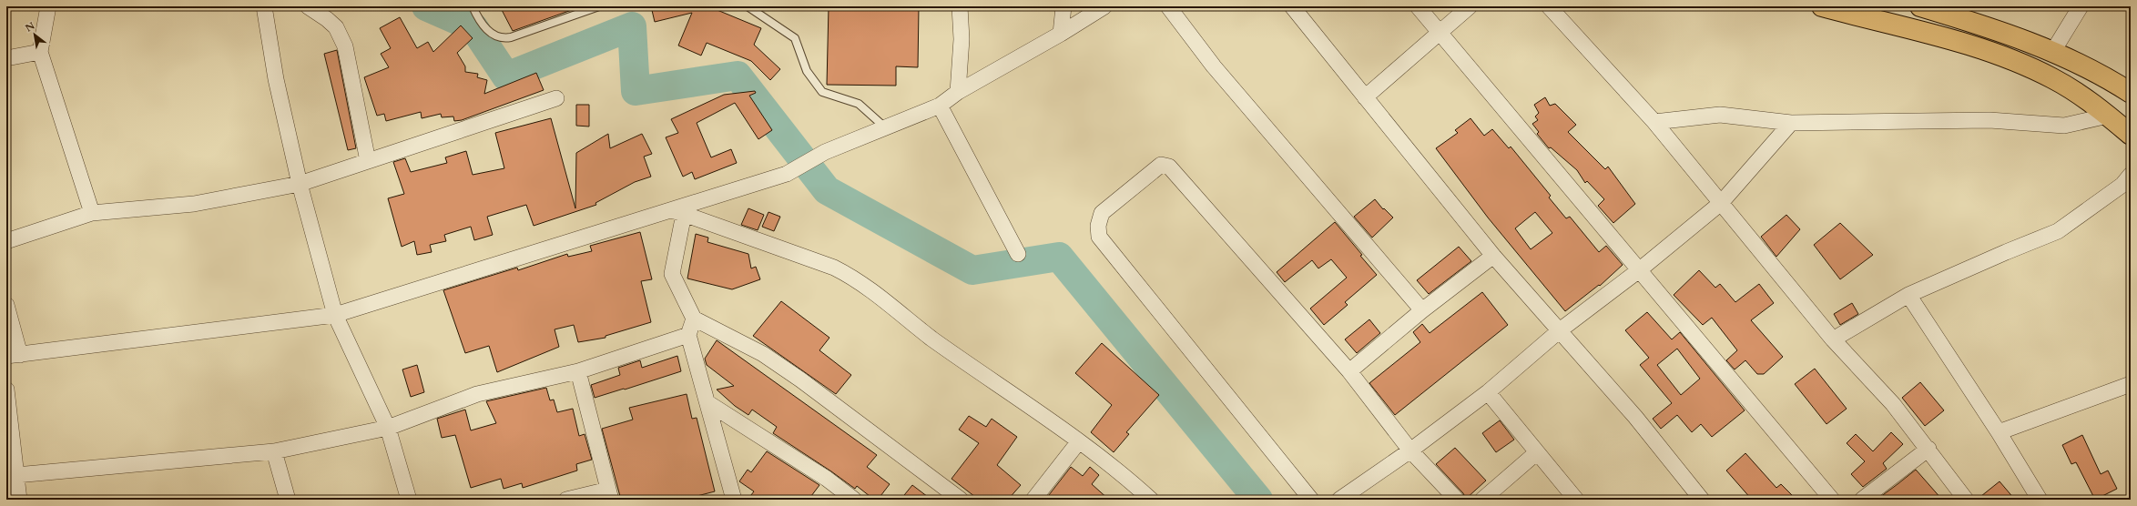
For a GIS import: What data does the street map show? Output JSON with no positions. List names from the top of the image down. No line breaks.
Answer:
{"north":"top left"}
